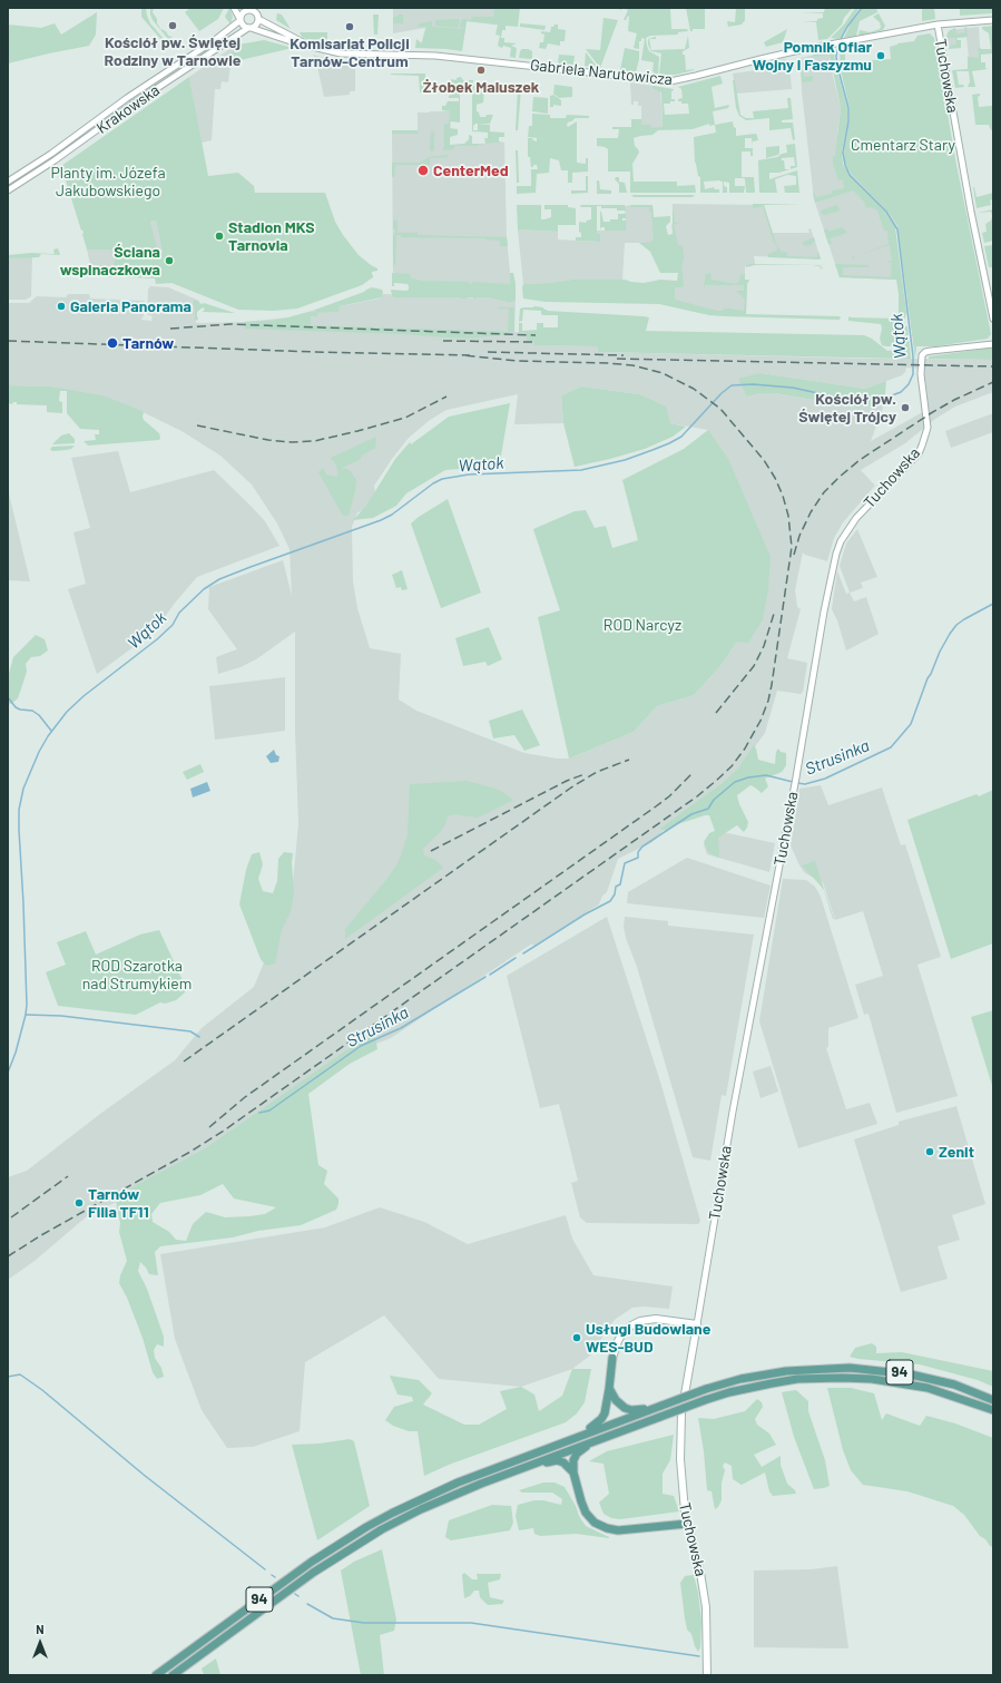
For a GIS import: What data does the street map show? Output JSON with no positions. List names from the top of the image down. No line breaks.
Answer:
{"streets":{"main road":["Tuchowska","94"],"street":["Gabriela Narutowicza","Krakowska"]},"crossings":[["Gabriela Narutowicza","Tuchowska"],["Gabriela Narutowicza","Krakowska"]],"water":["Wątok","Strusinka"],"parks":["Cmentarz Stary","Planty im. Józefa Jakubowskiego","ROD Narcyz","ROD Szarotka nad Strumykiem"],"places":["Kościół pw. Świętej Rodziny w Tarnowie","Komisariat Policji Tarnów-Centrum","Pomnik Ofiar Wojny i Faszyzmu","Żłobek Maluszek","CenterMed","Stadion MKS Tarnovia","Ściana wspinaczkowa","Galeria Panorama","Tarnów","Kościół pw. Świętej Trójcy","Zenit","Tarnów Filia TF11","Usługi Budowlane WES-BUD"],"north":"top"}
